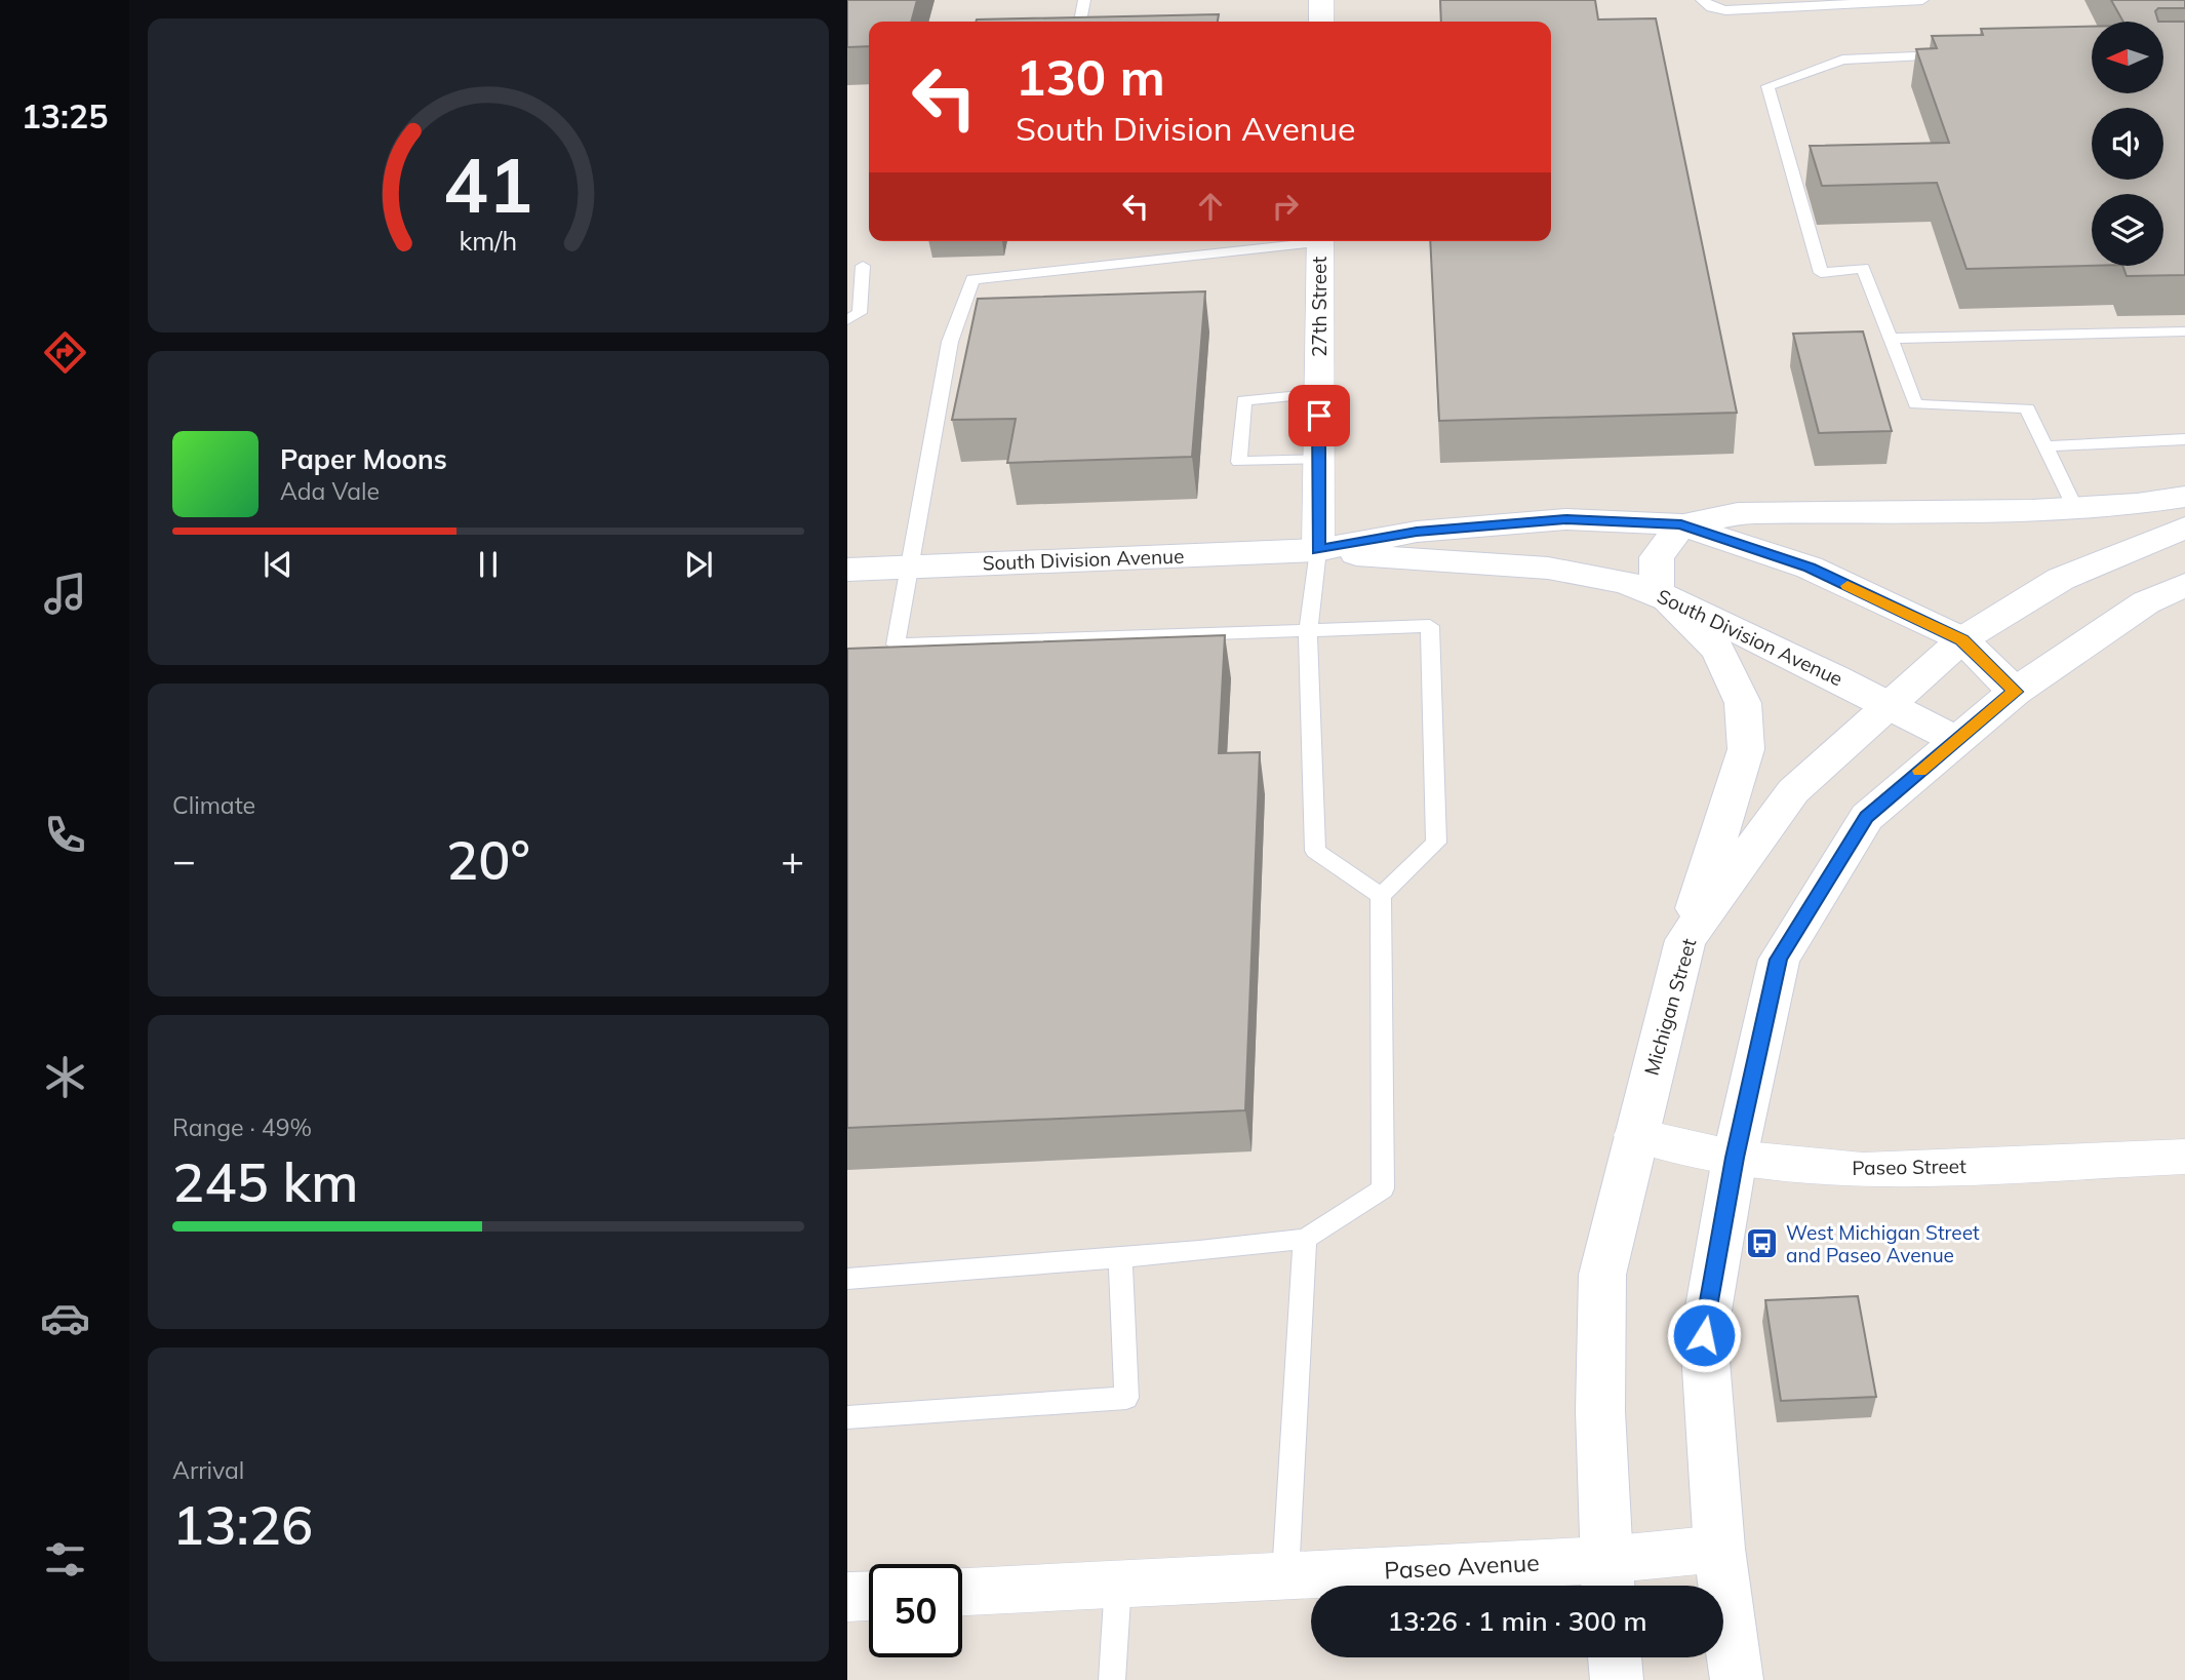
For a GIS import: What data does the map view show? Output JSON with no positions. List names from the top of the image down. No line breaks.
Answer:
{"streets":{"main road":["South Division Avenue","Michigan Street"],"street":["27th Street","Paseo Street","Paseo Avenue"]},"crossings":[["27th Street","South Division Avenue"],["South Division Avenue","Michigan Street"],["Michigan Street","Paseo Street"],["Michigan Street","Paseo Avenue"]],"places":{"bus stop":["West Michigan Street and Paseo Avenue"]},"north":"left","page":{"tabs":"13:25","turn":["130 m","South Division Avenue"],"song":["Paper Moons","Ada Vale"],"tile":["Climate",["Range · 49%","245 km"],["Arrival","13:26"]],"heat":["−","20°","+"],"limit":"50","trip":"13:26 · 1 min · 300 m","gauge":["41","km/h"]}}
